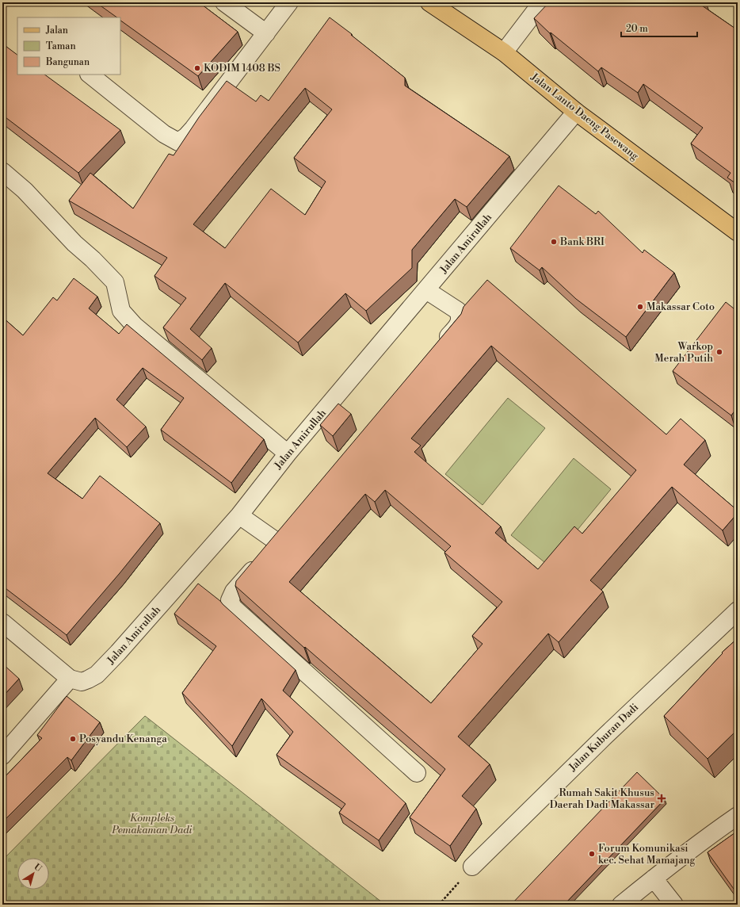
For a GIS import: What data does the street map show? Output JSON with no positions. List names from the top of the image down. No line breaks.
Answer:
{"streets":{"main road":["Jalan Lanto Daeng Pasewang"],"street":["Jalan Amirullah","Jalan Kuburan Dadi"]},"crossings":[["Jalan Lanto Daeng Pasewang","Jalan Amirullah"]],"parks":["Kompleks Pemakaman Dadi"],"places":{"other":["KODIM 1408 BS","Bank BRI","Makassar Coto","Warkop Merah Putih","Posyandu Kenanga","Forum Komunikasi kec. Sehat Mamajang"],"health":["Rumah Sakit Khusus Daerah Dadi Makassar"]},"legend":["Jalan","Taman","Bangunan"],"scale_bar":"20 m","north":"top right"}
